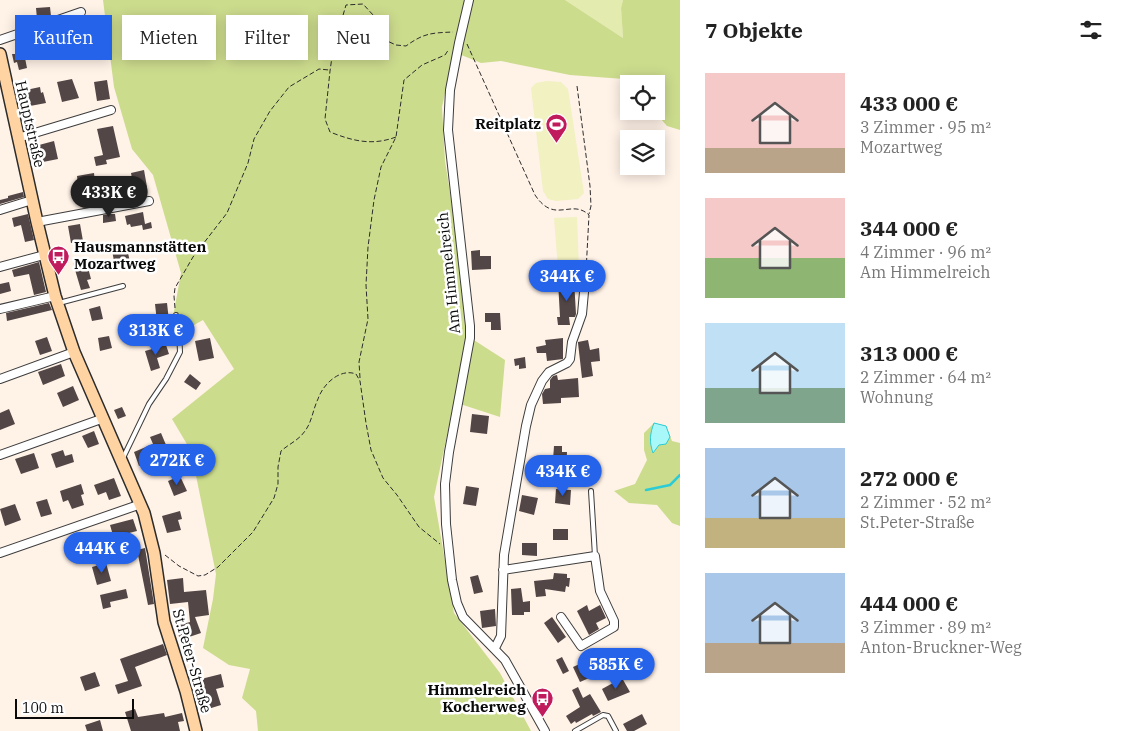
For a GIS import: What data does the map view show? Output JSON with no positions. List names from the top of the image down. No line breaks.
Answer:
{"streets":{"main road":["Hauptstraße","St.Peter-Straße"],"street":["Am Himmelreich"]},"crossings":[["Hauptstraße","St.Peter-Straße"]],"places":{"sports":["Reitplatz"],"bus stop":["Hausmannstätten Mozartweg","Himmelreich Kocherweg"]},"scale_bar":"100 m","page":{"heading":"7 Objekte","chip":["Kaufen","Mieten","Filter","Neu"],"list":[{"name":"433 000 €","note":"3 Zimmer · 95 m² · Mozartweg"},{"name":"344 000 €","note":"4 Zimmer · 96 m² · Am Himmelreich"},{"name":"313 000 €","note":"2 Zimmer · 64 m² · Wohnung"},{"name":"272 000 €","note":"2 Zimmer · 52 m² · St.Peter-Straße"},{"name":"444 000 €","note":"3 Zimmer · 89 m² · Anton-Bruckner-Weg"}],"price":["433K €","344K €","313K €","272K €","434K €","444K €","585K €"],"scale":"100 m"}}
